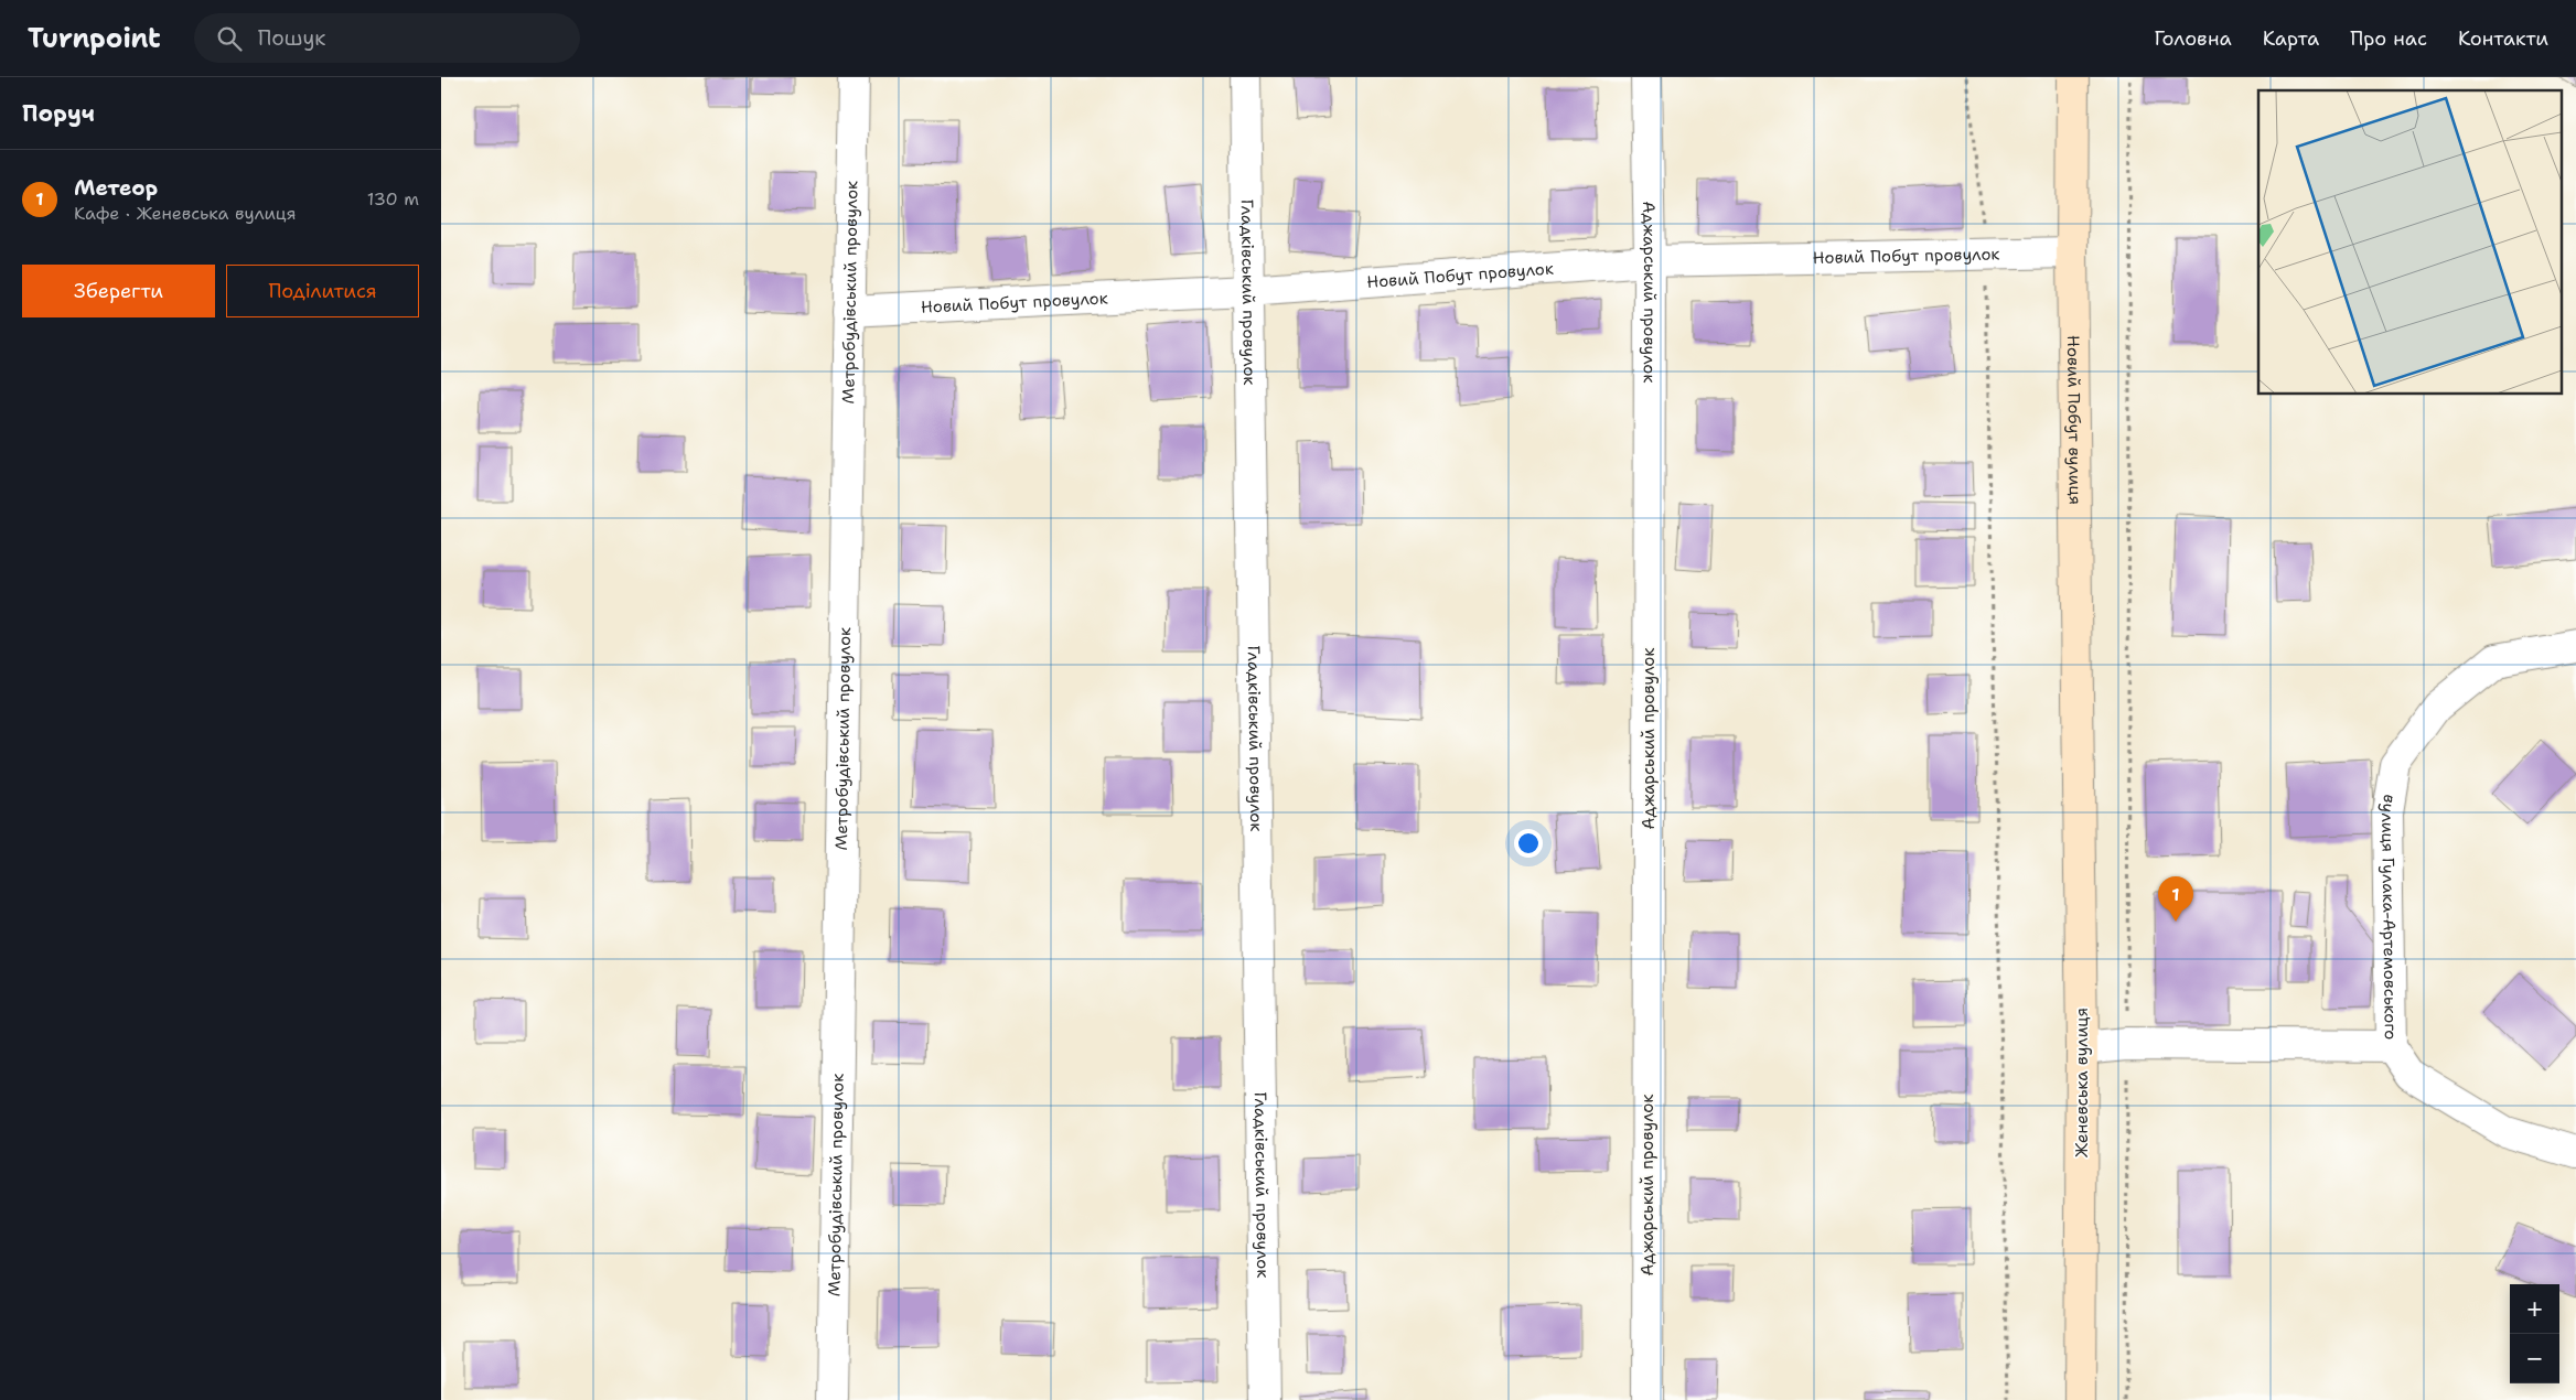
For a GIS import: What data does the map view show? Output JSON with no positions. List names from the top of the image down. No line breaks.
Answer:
{"streets":{"main road":["Новий Побут вулиця","Женевська вулиця"],"street":["Новий Побут провулок","Метробудівський провулок","Гладківський провулок","Аджарський провулок","вулиця Гулака-Артемовського"]},"crossings":[["Новий Побут провулок","Метробудівський провулок"],["Новий Побут провулок","Гладківський провулок"],["Новий Побут провулок","Аджарський провулок"],["Новий Побут провулок","Новий Побут вулиця"],["Новий Побут вулиця","Женевська вулиця"]],"page":{"header":"Turnpoint","search":"Пошук","nav":["Головна","Карта","Про нас","Контакти"],"heading":"Поруч","list":[{"mark":"1","name":"Метеор","note":"Кафе · Женевська вулиця","value":"130 m"}],"buttons":["Зберегти","Поділитися"],"pins":"1","map_buttons":["+","−"]}}
